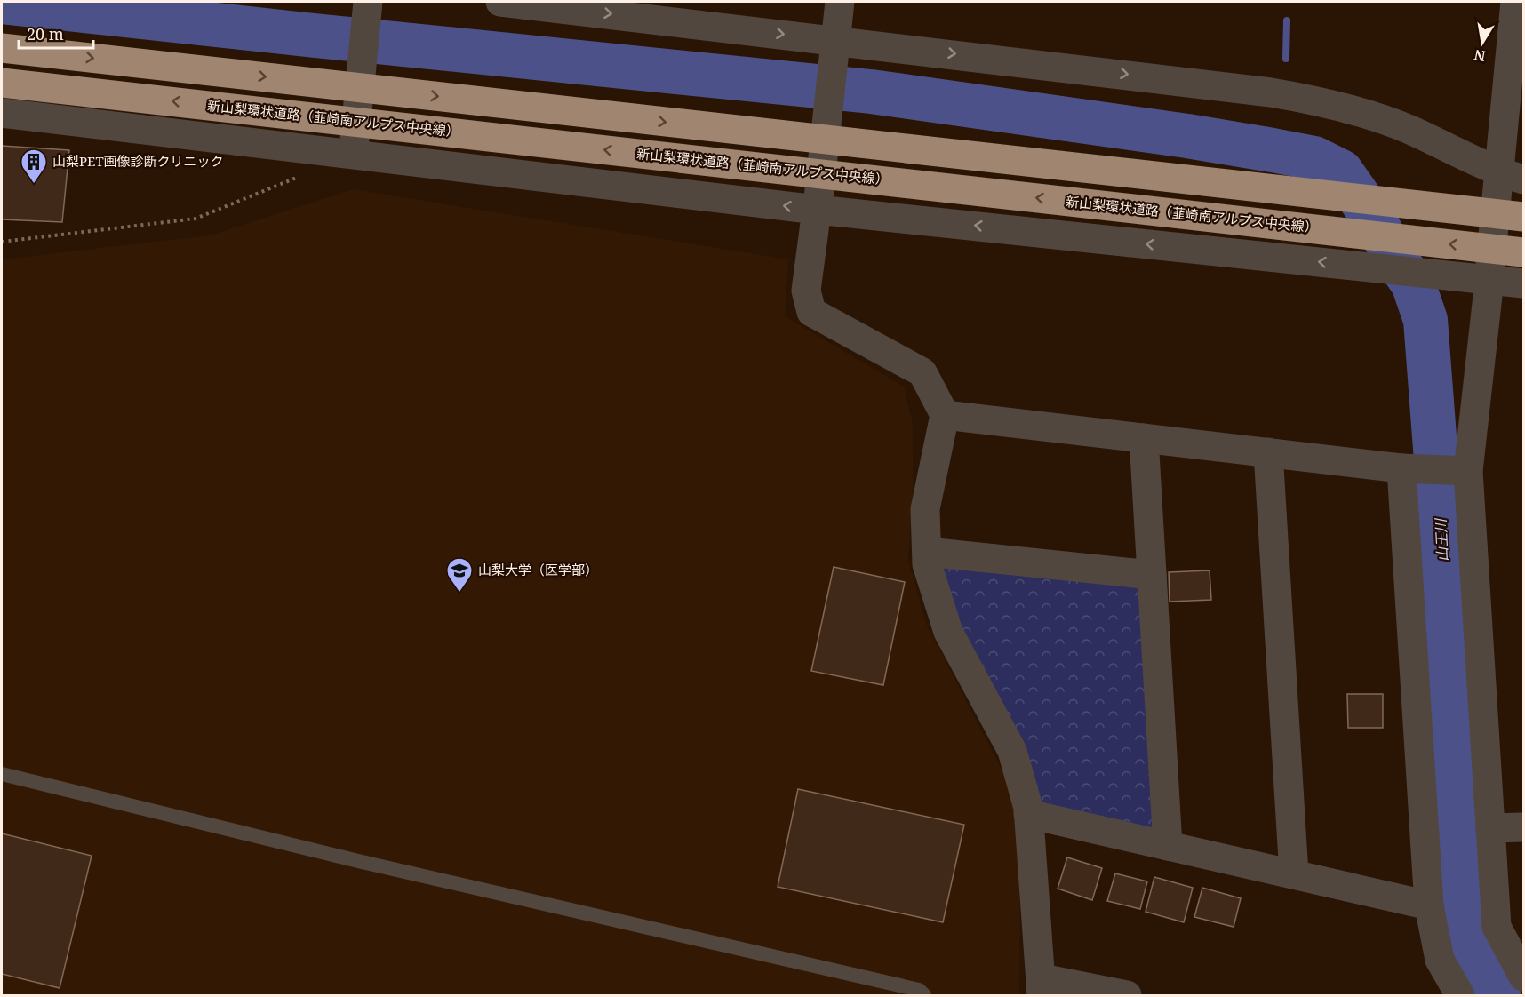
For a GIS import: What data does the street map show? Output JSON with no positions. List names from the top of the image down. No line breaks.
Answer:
{"streets":{"highway":["新山梨環状道路（韮崎南アルプス中央線）"]},"water":["山王川"],"places":{"building":["山梨PET画像診断クリニック"],"school or university":["山梨大学（医学部）"]},"scale_bar":"20 m","north":"bottom"}
